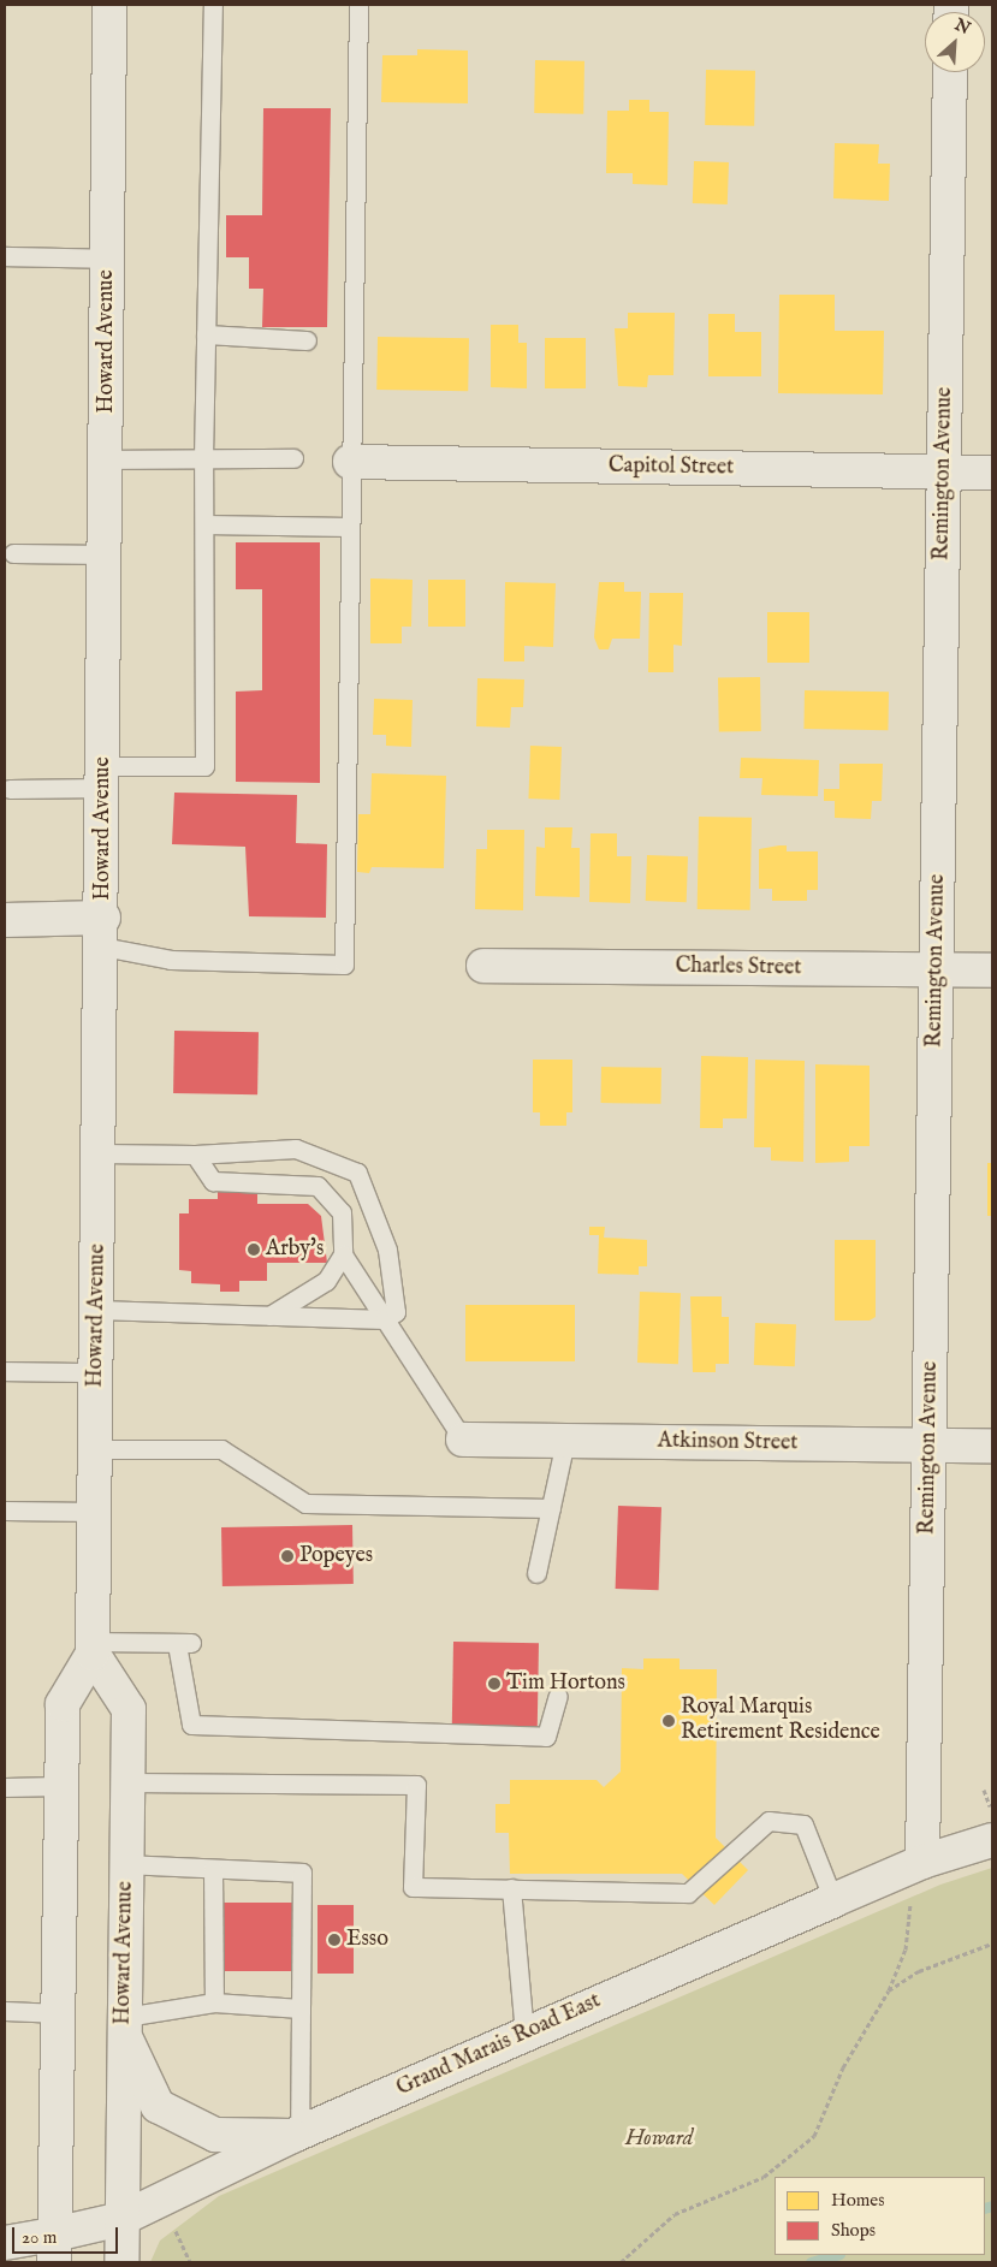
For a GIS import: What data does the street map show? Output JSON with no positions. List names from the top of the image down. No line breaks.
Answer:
{"streets":{"street":["Howard Avenue","Capitol Street","Remington Avenue","Charles Street","Atkinson Street","Grand Marais Road East"]},"crossings":[["Howard Avenue","Grand Marais Road East"],["Capitol Street","Remington Avenue"],["Remington Avenue","Charles Street"],["Remington Avenue","Atkinson Street"],["Remington Avenue","Grand Marais Road East"]],"parks":["Howard"],"places":["Arby's","Popeyes","Tim Hortons","Royal Marquis Retirement Residence","Esso"],"legend":["Homes","Shops"],"scale_bar":"20 m","north":"top right"}
